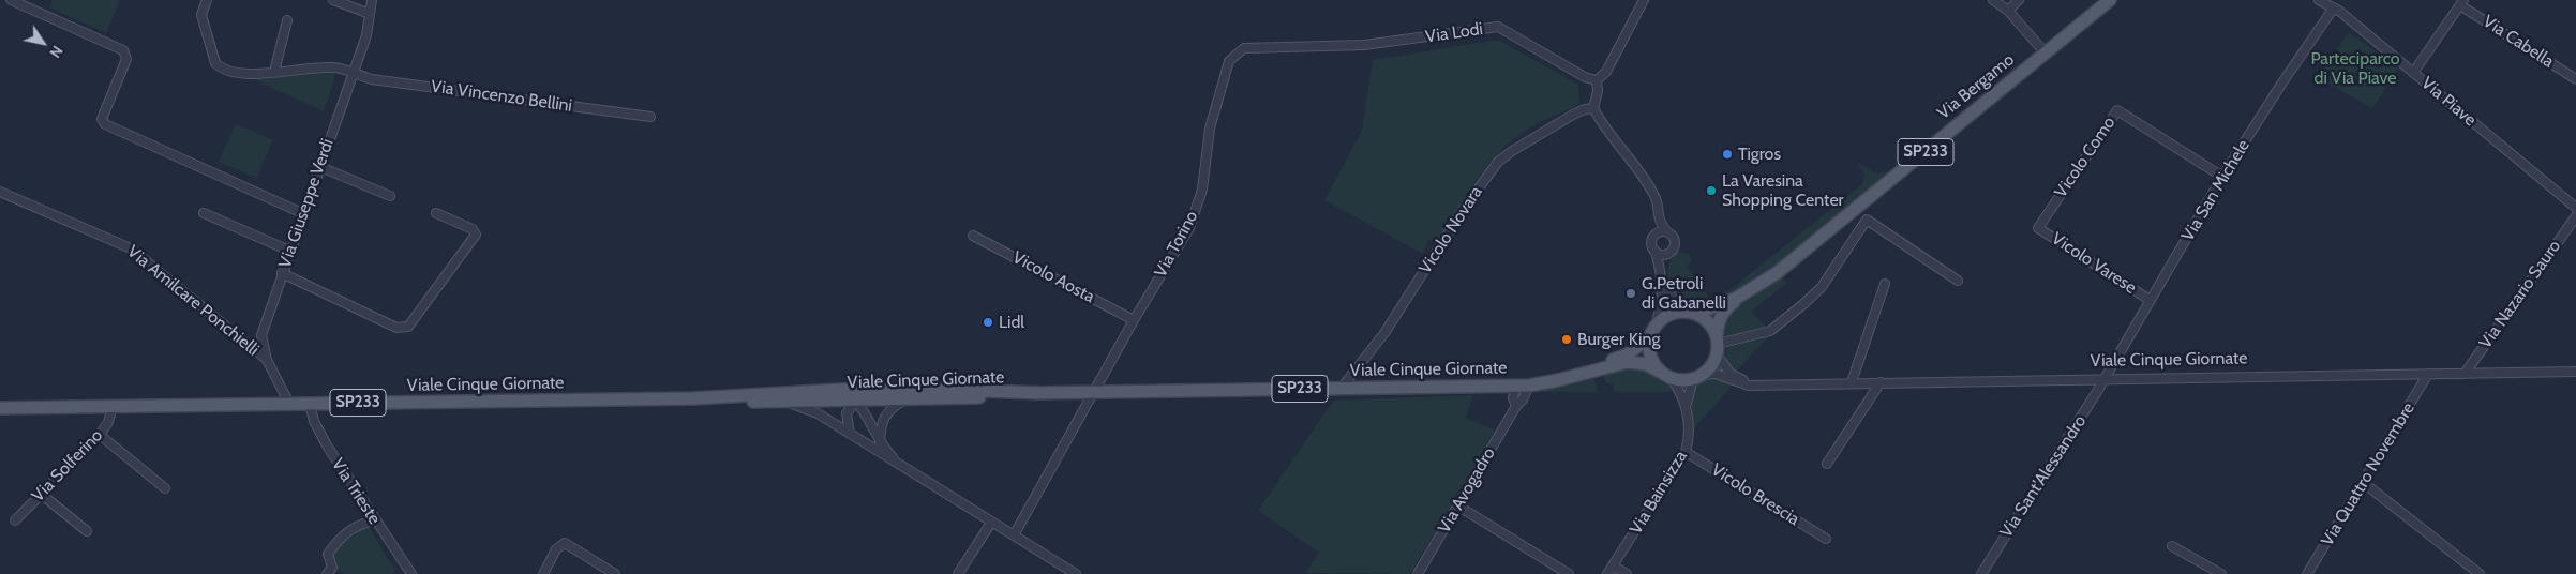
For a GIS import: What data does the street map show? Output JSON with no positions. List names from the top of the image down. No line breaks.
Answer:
{"streets":{"main road":["Via Bergamo","SP233","Viale Cinque Giornate"],"street":["Via Lodi","Via Cabella","Via Vincenzo Bellini","Via Piave","Vicolo Como","Via San Michele","Via Giuseppe Verdi","Vicolo Novara","Via Torino","Vicolo Varese","Vicolo Aosta","Via Nazario Sauro","Via Amilcare Ponchielli","Via Solferino","Via Quattro Novembre","Via Sant'Alessandro","Via Avogadro","Via Trieste","Via Bainsizza","Vicolo Brescia"]},"crossings":[["Via Lodi","Via Torino"],["Via Bergamo","SP233"],["Via Bergamo","Viale Cinque Giornate"],["Via Bergamo","Via Bainsizza"],["Via Vincenzo Bellini","Via Giuseppe Verdi"],["Via Piave","Via San Michele"],["SP233","Viale Cinque Giornate"],["SP233","Via Bainsizza"],["Vicolo Como","Via San Michele"],["Vicolo Como","Vicolo Varese"],["Via San Michele","Vicolo Varese"],["Via San Michele","Viale Cinque Giornate"],["Via San Michele","Via Sant'Alessandro"],["Via Giuseppe Verdi","Via Amilcare Ponchielli"],["Via Giuseppe Verdi","Viale Cinque Giornate"],["Vicolo Novara","Viale Cinque Giornate"],["Via Torino","Vicolo Aosta"],["Via Torino","Viale Cinque Giornate"],["Via Nazario Sauro","Viale Cinque Giornate"],["Viale Cinque Giornate","Via Solferino"],["Viale Cinque Giornate","Via Quattro Novembre"],["Viale Cinque Giornate","Via Sant'Alessandro"],["Viale Cinque Giornate","Via Avogadro"],["Viale Cinque Giornate","Via Trieste"],["Viale Cinque Giornate","Via Bainsizza"],["Via Bainsizza","Vicolo Brescia"]],"parks":["Parteciparco di Via Piave"],"places":["Tigros","La Varesina Shopping Center","G.Petroli di Gabanelli","Lidl","Burger King"],"north":"bottom right"}
